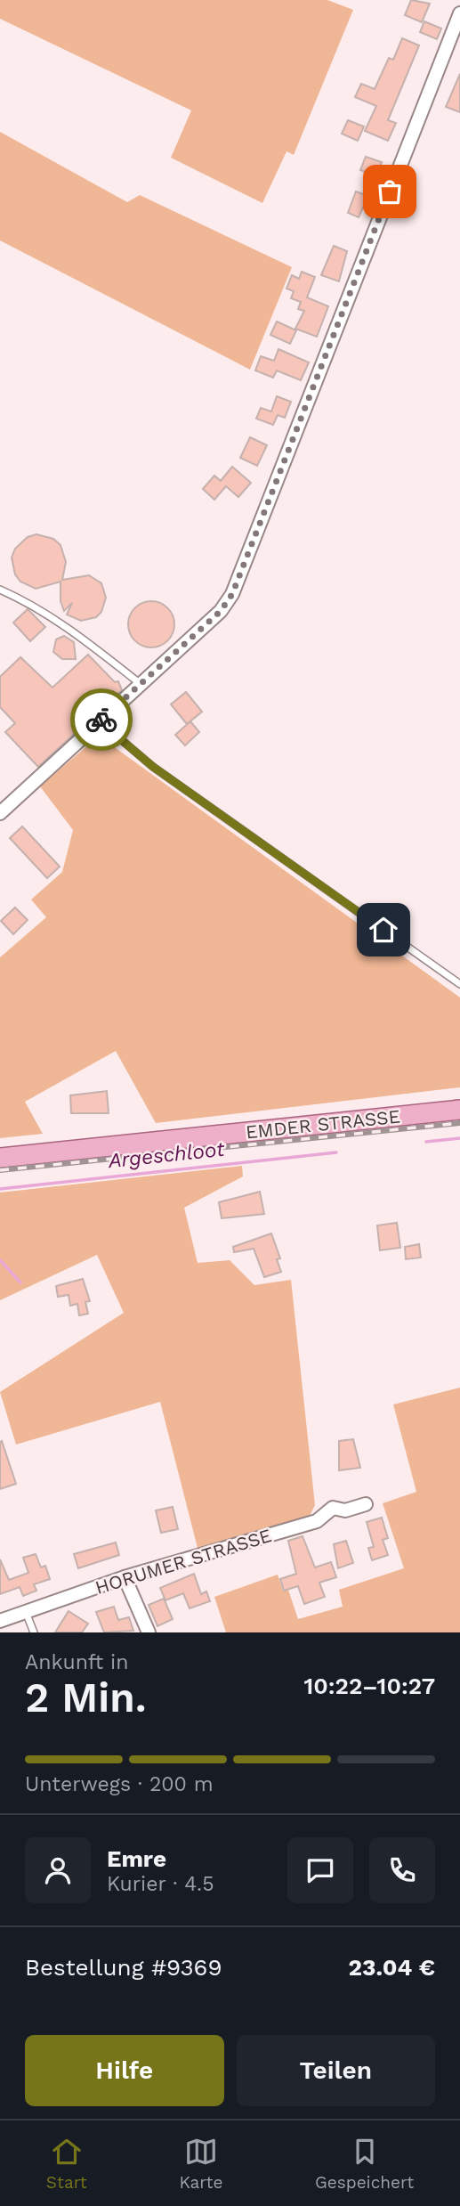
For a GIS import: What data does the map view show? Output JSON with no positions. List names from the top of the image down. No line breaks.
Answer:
{"streets":{"main road":["EMDER STRASSE"],"street":["HORUMER STRASSE"]},"water":["Argeschloot"],"page":{"heading":["2 Min.","Ankunft in","10:22–10:27"],"panel":["Emre","Kurier · 4.5","Bestellung #9369","23.04 €"],"bar":"Unterwegs · 200 m","buttons":["Hilfe","Teilen"],"tabs":["Start","Karte","Gespeichert"]}}
